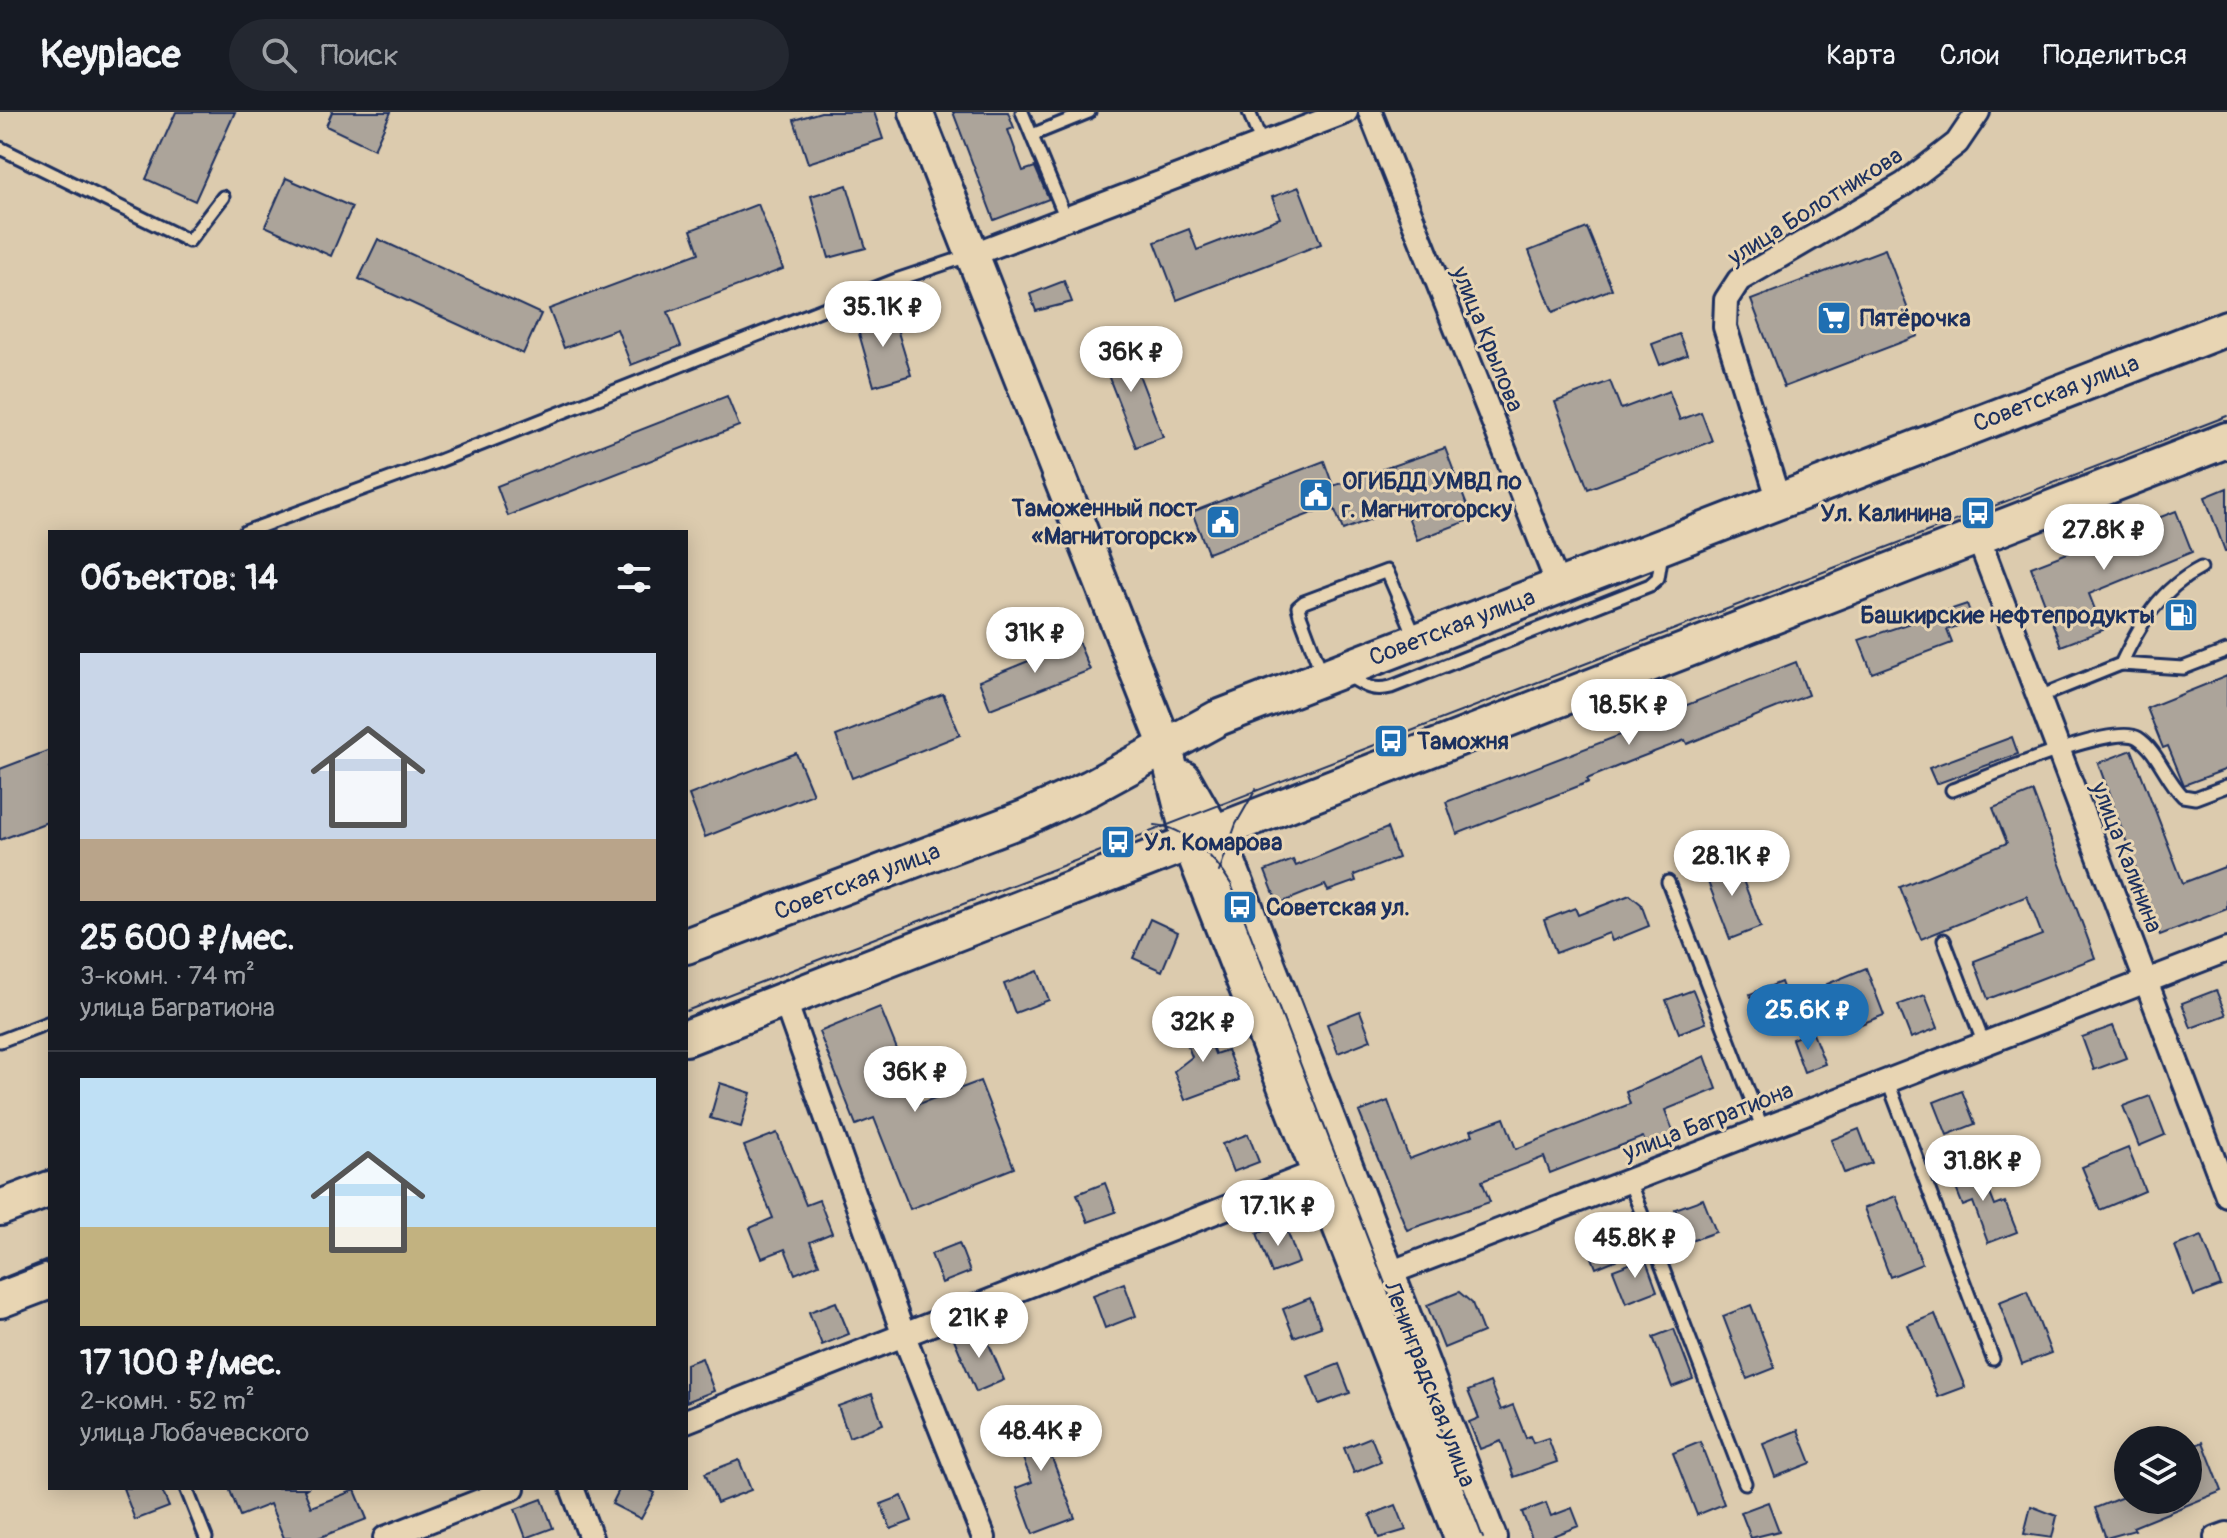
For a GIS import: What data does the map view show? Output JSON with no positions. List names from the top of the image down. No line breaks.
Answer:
{"streets":{"main road":["Советская улица","Ленинградская улица"],"street":["улица Болотникова","улица Крылова","улица Калинина","улица Багратиона"]},"crossings":[["улица Болотникова","Советская улица"],["улица Крылова","Советская улица"],["Советская улица","Ленинградская улица"],["улица Калинина","улица Багратиона"],["улица Багратиона","Ленинградская улица"]],"places":{"supermarket":["Пятёрочка"],"public building":["ОГИБДД УМВД по г. Магнитогорску","Таможенный пост «Магнитогорск»"],"bus stop":["Ул. Калинина","Таможня","Ул. Комарова","Советская ул."],"fuel station":["Башкирские нефтепродукты"]},"page":{"header":"Keyplace","search":"Поиск","nav":["Карта","Слои","Поделиться"],"price":["35.1K ₽","36K ₽","27.8K ₽","31K ₽","18.5K ₽","28.1K ₽","25.6K ₽","32K ₽","36K ₽","31.8K ₽","17.1K ₽","45.8K ₽","21K ₽","48.4K ₽"],"heading":"Объектов: 14","list":[{"name":"25 600 ₽/мес.","note":"3-комн. · 74 m² · улица Багратиона"},{"name":"17 100 ₽/мес.","note":"2-комн. · 52 m² · улица Лобачевского"}]}}
